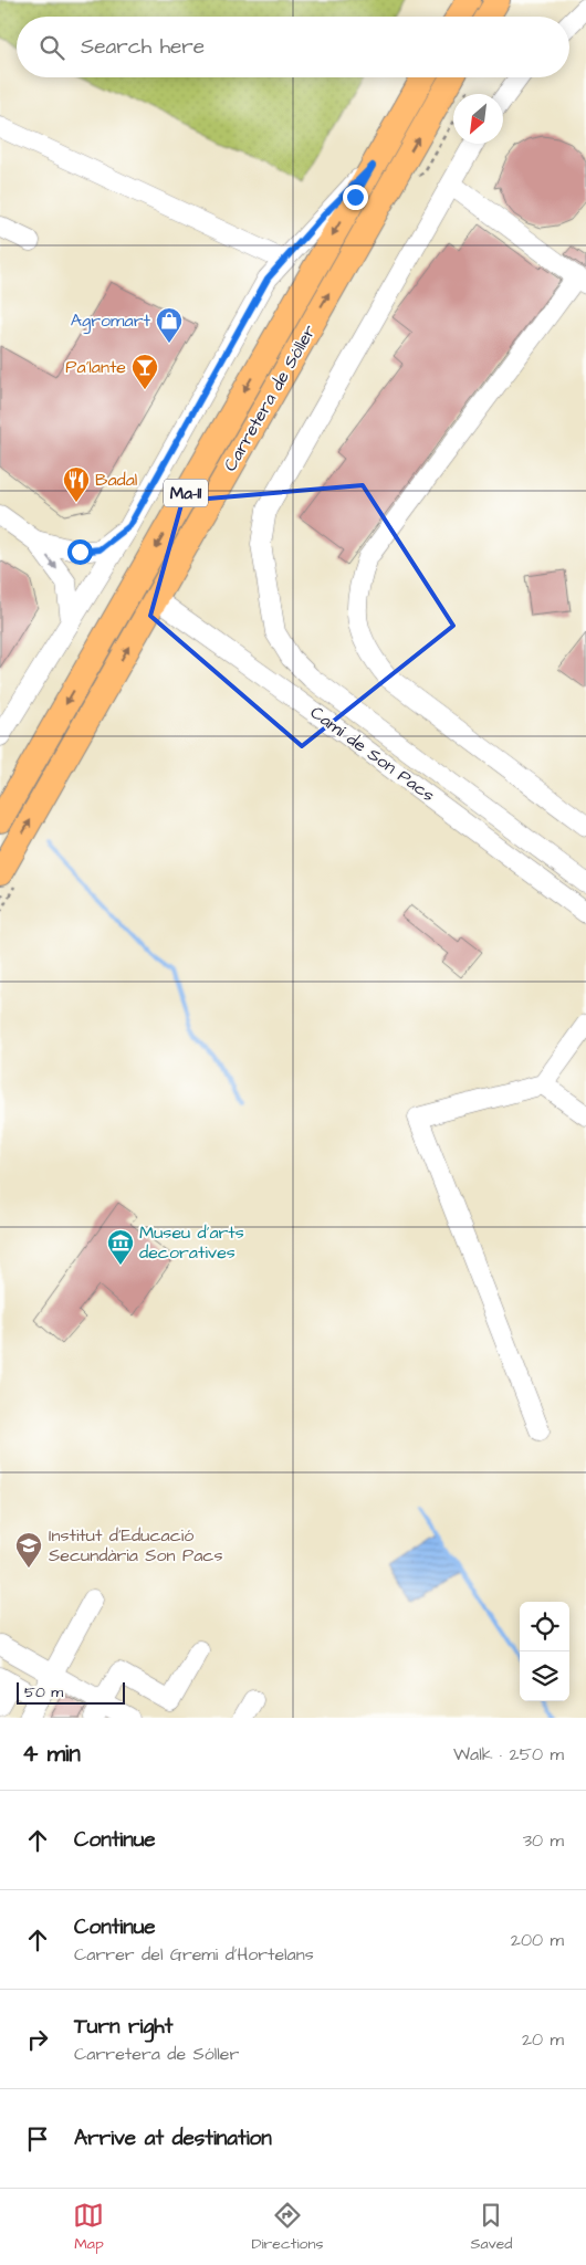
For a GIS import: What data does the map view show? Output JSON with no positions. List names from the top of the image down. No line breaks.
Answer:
{"streets":{"main road":["Carretera de Sóller","Ma-11"],"street":["Camí de Son Pacs"]},"crossings":[["Carretera de Sóller","Camí de Son Pacs"]],"places":{"shop":["Agromart"],"bar":["Pa'lante"],"restaurant":["Badal"],"museum":["Museu d'arts decoratives"],"school or university":["Institut d'Educació Secundària Son Pacs"]},"scale_bar":"50 m","north":"bottom left","page":{"search":"Search here","scale":"50 m","heading":["4 min","Walk · 250 m"],"list":[["Continue","30 m"],["Continue","Carrer del Gremi d'Hortelans","200 m"],["Turn right","Carretera de Sóller","20 m"],"Arrive at destination"],"nav":["Map","Directions","Saved"]}}
